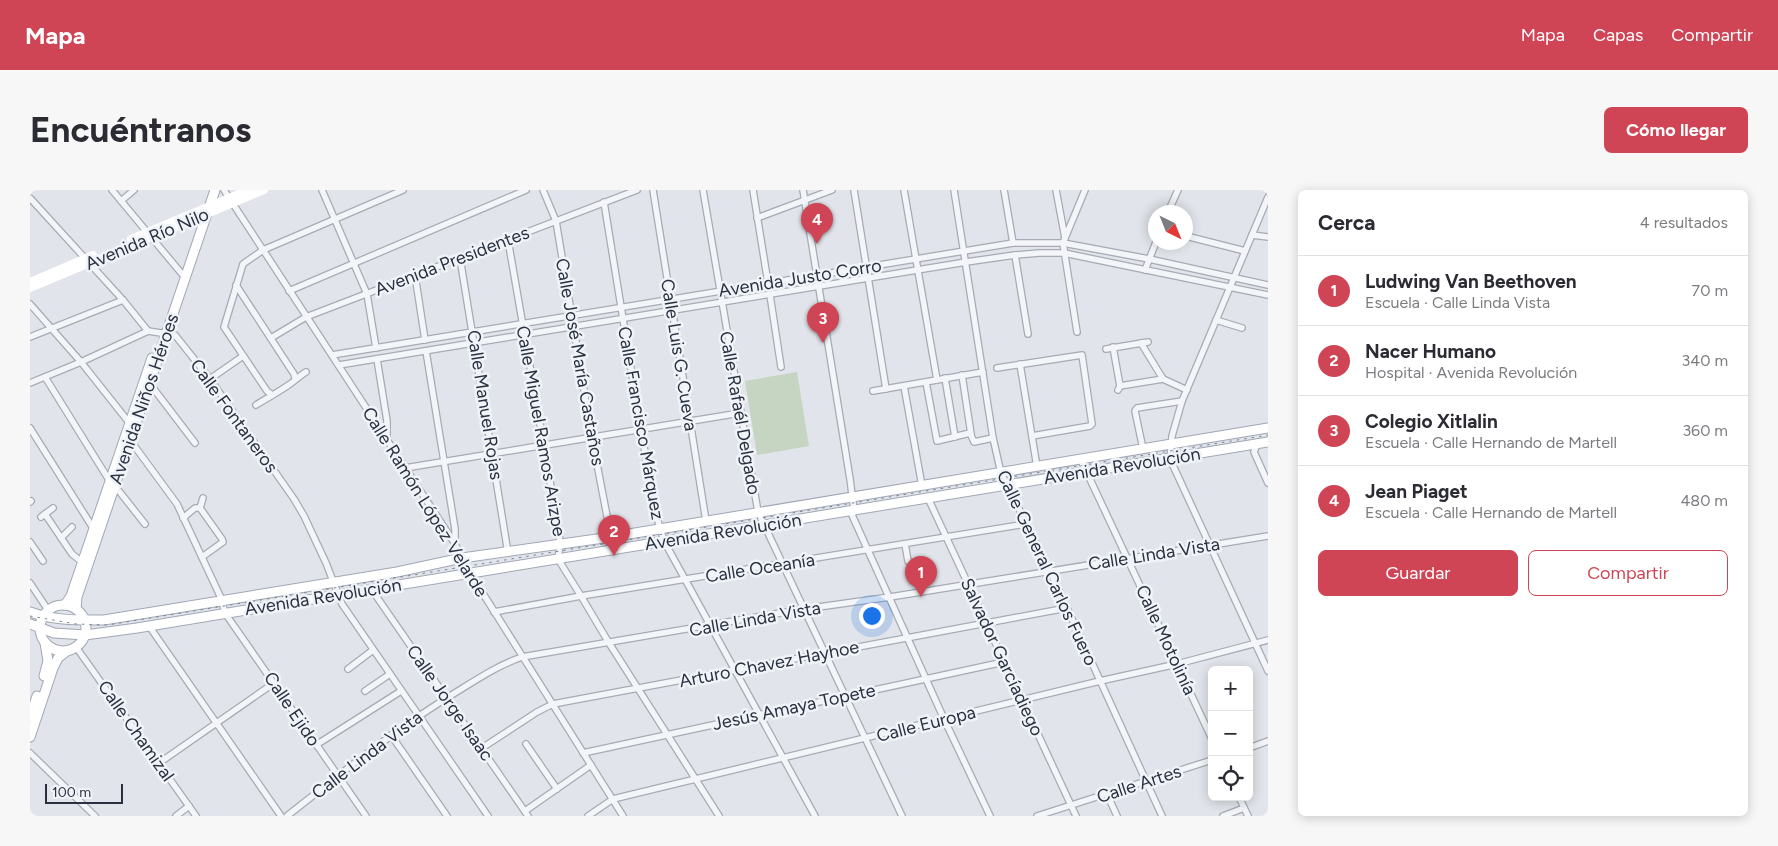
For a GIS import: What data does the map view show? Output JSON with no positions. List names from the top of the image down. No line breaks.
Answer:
{"streets":{"main road":["Avenida Río Nilo","Avenida Niños Héroes","Avenida Revolución"],"street":["Avenida Presidentes","Avenida Justo Corro","Calle Luis G. Cueva","Calle José María Castaños","Calle Manuel Rojas","Calle Rafaél Delgado","Calle Fontaneros","Calle Francisco Márquez","Calle Miguel Ramos Arizpe","Calle Ramón López Velarde","Calle Linda Vista","Calle Oceanía","Calle General Carlos Fuero","Calle Motolinía","Salvador Garcíadiego","Arturo Chavez Hayhoe","Calle Jorge Isaac","Jesús Amaya Topete","Calle Ejido","Calle Europa","Calle Chamizal","Calle Artes"]},"crossings":[["Avenida Río Nilo","Avenida Niños Héroes"],["Avenida Río Nilo","Calle Ramón López Velarde"],["Avenida Presidentes","Calle José María Castaños"],["Avenida Presidentes","Calle Manuel Rojas"],["Avenida Presidentes","Calle Francisco Márquez"],["Avenida Presidentes","Calle Miguel Ramos Arizpe"],["Avenida Presidentes","Calle Ramón López Velarde"],["Avenida Justo Corro","Calle Luis G. Cueva"],["Avenida Justo Corro","Calle José María Castaños"],["Avenida Justo Corro","Calle Manuel Rojas"],["Avenida Justo Corro","Calle Rafaél Delgado"],["Avenida Justo Corro","Calle Francisco Márquez"],["Avenida Justo Corro","Calle Miguel Ramos Arizpe"],["Avenida Justo Corro","Calle Ramón López Velarde"],["Avenida Justo Corro","Calle General Carlos Fuero"],["Calle Luis G. Cueva","Avenida Revolución"],["Calle José María Castaños","Avenida Revolución"],["Avenida Niños Héroes","Calle Fontaneros"],["Avenida Niños Héroes","Calle Ejido"],["Calle Manuel Rojas","Avenida Revolución"],["Calle Rafaél Delgado","Avenida Revolución"],["Calle Rafaél Delgado","Calle Linda Vista"],["Calle Rafaél Delgado","Calle Oceanía"],["Calle Rafaél Delgado","Arturo Chavez Hayhoe"],["Calle Rafaél Delgado","Jesús Amaya Topete"],["Calle Rafaél Delgado","Calle Europa"],["Calle Fontaneros","Avenida Revolución"],["Calle Fontaneros","Calle Linda Vista"],["Calle Francisco Márquez","Avenida Revolución"],["Calle Francisco Márquez","Calle Linda Vista"],["Calle Francisco Márquez","Calle Oceanía"],["Calle Francisco Márquez","Arturo Chavez Hayhoe"],["Calle Francisco Márquez","Jesús Amaya Topete"],["Calle Francisco Márquez","Calle Europa"],["Calle Miguel Ramos Arizpe","Avenida Revolución"],["Calle Miguel Ramos Arizpe","Calle Linda Vista"],["Calle Miguel Ramos Arizpe","Calle Oceanía"],["Calle Miguel Ramos Arizpe","Arturo Chavez Hayhoe"],["Calle Miguel Ramos Arizpe","Jesús Amaya Topete"],["Calle Miguel Ramos Arizpe","Calle Europa"],["Avenida Revolución","Calle Ramón López Velarde"],["Avenida Revolución","Calle General Carlos Fuero"],["Avenida Revolución","Calle Motolinía"],["Avenida Revolución","Salvador Garcíadiego"],["Avenida Revolución","Calle Jorge Isaac"],["Avenida Revolución","Calle Ejido"],["Calle Ramón López Velarde","Calle Linda Vista"],["Calle Ramón López Velarde","Calle Oceanía"],["Calle Ramón López Velarde","Arturo Chavez Hayhoe"],["Calle Ramón López Velarde","Jesús Amaya Topete"],["Calle Ramón López Velarde","Calle Europa"],["Calle Linda Vista","Calle General Carlos Fuero"],["Calle Linda Vista","Calle Motolinía"],["Calle Linda Vista","Salvador Garcíadiego"],["Calle Linda Vista","Calle Jorge Isaac"],["Calle Linda Vista","Calle Ejido"],["Calle Oceanía","Calle General Carlos Fuero"],["Calle Oceanía","Salvador Garcíadiego"],["Calle General Carlos Fuero","Arturo Chavez Hayhoe"],["Calle General Carlos Fuero","Calle Europa"],["Calle General Carlos Fuero","Calle Artes"],["Calle Motolinía","Calle Europa"],["Salvador Garcíadiego","Arturo Chavez Hayhoe"],["Salvador Garcíadiego","Jesús Amaya Topete"],["Salvador Garcíadiego","Calle Europa"],["Salvador Garcíadiego","Calle Artes"],["Arturo Chavez Hayhoe","Calle Jorge Isaac"]],"scale_bar":"100 m","north":"bottom right","page":{"header":"Mapa","nav":["Mapa","Capas","Compartir"],"buttons":["Cómo llegar",["Guardar","Compartir"]],"title":"Encuéntranos","heading":["Cerca","4 resultados"],"pins":["4","3","2","1"],"list":[{"mark":"1","name":"Ludwing Van Beethoven","note":"Escuela · Calle Linda Vista","value":"70 m"},{"mark":"2","name":"Nacer Humano","note":"Hospital · Avenida Revolución","value":"340 m"},{"mark":"3","name":"Colegio Xitlalin","note":"Escuela · Calle Hernando de Martell","value":"360 m"},{"mark":"4","name":"Jean Piaget","note":"Escuela · Calle Hernando de Martell","value":"480 m"}],"map_buttons":["+","−"],"scale":"100 m"}}
